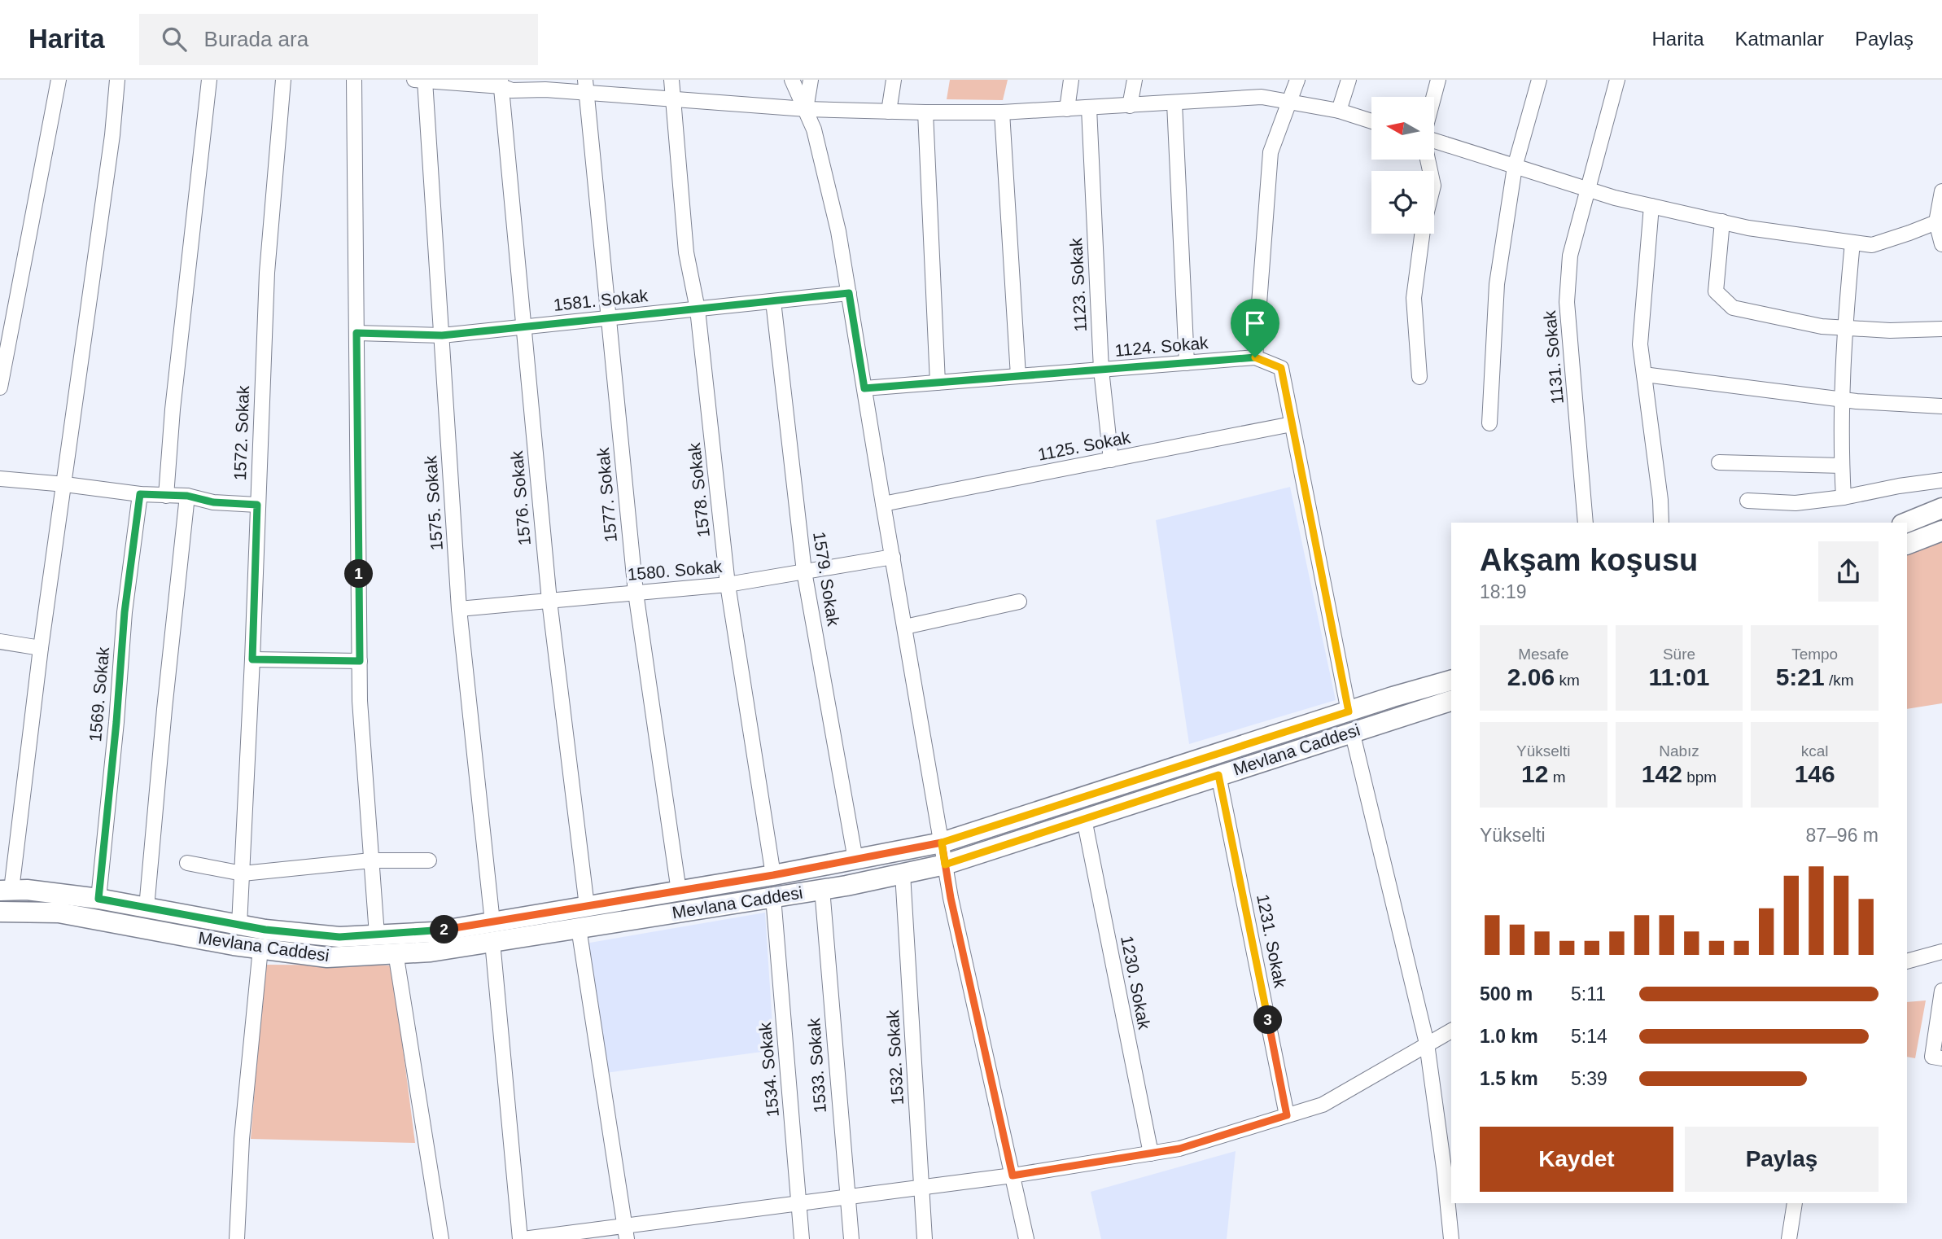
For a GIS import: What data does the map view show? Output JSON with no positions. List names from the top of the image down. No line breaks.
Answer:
{"streets":{"main road":["Mevlana Caddesi"],"street":["1123. Sokak","1581. Sokak","1124. Sokak","1131. Sokak","1572. Sokak","1125. Sokak","1578. Sokak","1577. Sokak","1576. Sokak","1575. Sokak","1580. Sokak","1579. Sokak","1569. Sokak","1231. Sokak","1230. Sokak","1532. Sokak","1533. Sokak","1534. Sokak"]},"crossings":[["1123. Sokak","1124. Sokak"],["1123. Sokak","1125. Sokak"],["1581. Sokak","1578. Sokak"],["1581. Sokak","1577. Sokak"],["1581. Sokak","1576. Sokak"],["1581. Sokak","1575. Sokak"],["1581. Sokak","1579. Sokak"],["1124. Sokak","1125. Sokak"],["1124. Sokak","Mevlana Caddesi"],["1572. Sokak","Mevlana Caddesi"],["1578. Sokak","1580. Sokak"],["1578. Sokak","Mevlana Caddesi"],["1577. Sokak","1580. Sokak"],["1577. Sokak","Mevlana Caddesi"],["1576. Sokak","1580. Sokak"],["1576. Sokak","Mevlana Caddesi"],["1575. Sokak","1580. Sokak"],["1575. Sokak","Mevlana Caddesi"],["1580. Sokak","1579. Sokak"],["1579. Sokak","Mevlana Caddesi"],["1569. Sokak","Mevlana Caddesi"],["Mevlana Caddesi","1231. Sokak"],["Mevlana Caddesi","1230. Sokak"],["Mevlana Caddesi","1532. Sokak"],["Mevlana Caddesi","1533. Sokak"],["Mevlana Caddesi","1534. Sokak"]],"north":"left","page":{"header":"Harita","search":"Burada ara","nav":["Harita","Katmanlar","Paylaş"],"heading":["Akşam koşusu","18:19"],"pins":["1","2","3"],"stats":[["Mesafe","2.06 km"],["Süre","11:01"],["Tempo","5:21 /km"],["Yükselti","12 m"],["Nabız","142 bpm"],["kcal","146"]],"chart":["Yükselti","87–96 m"],"list":[{"name":"500 m","note":"5:11"},{"name":"1.0 km","note":"5:14"},{"name":"1.5 km","note":"5:39"}],"buttons":["Kaydet","Paylaş"]}}
